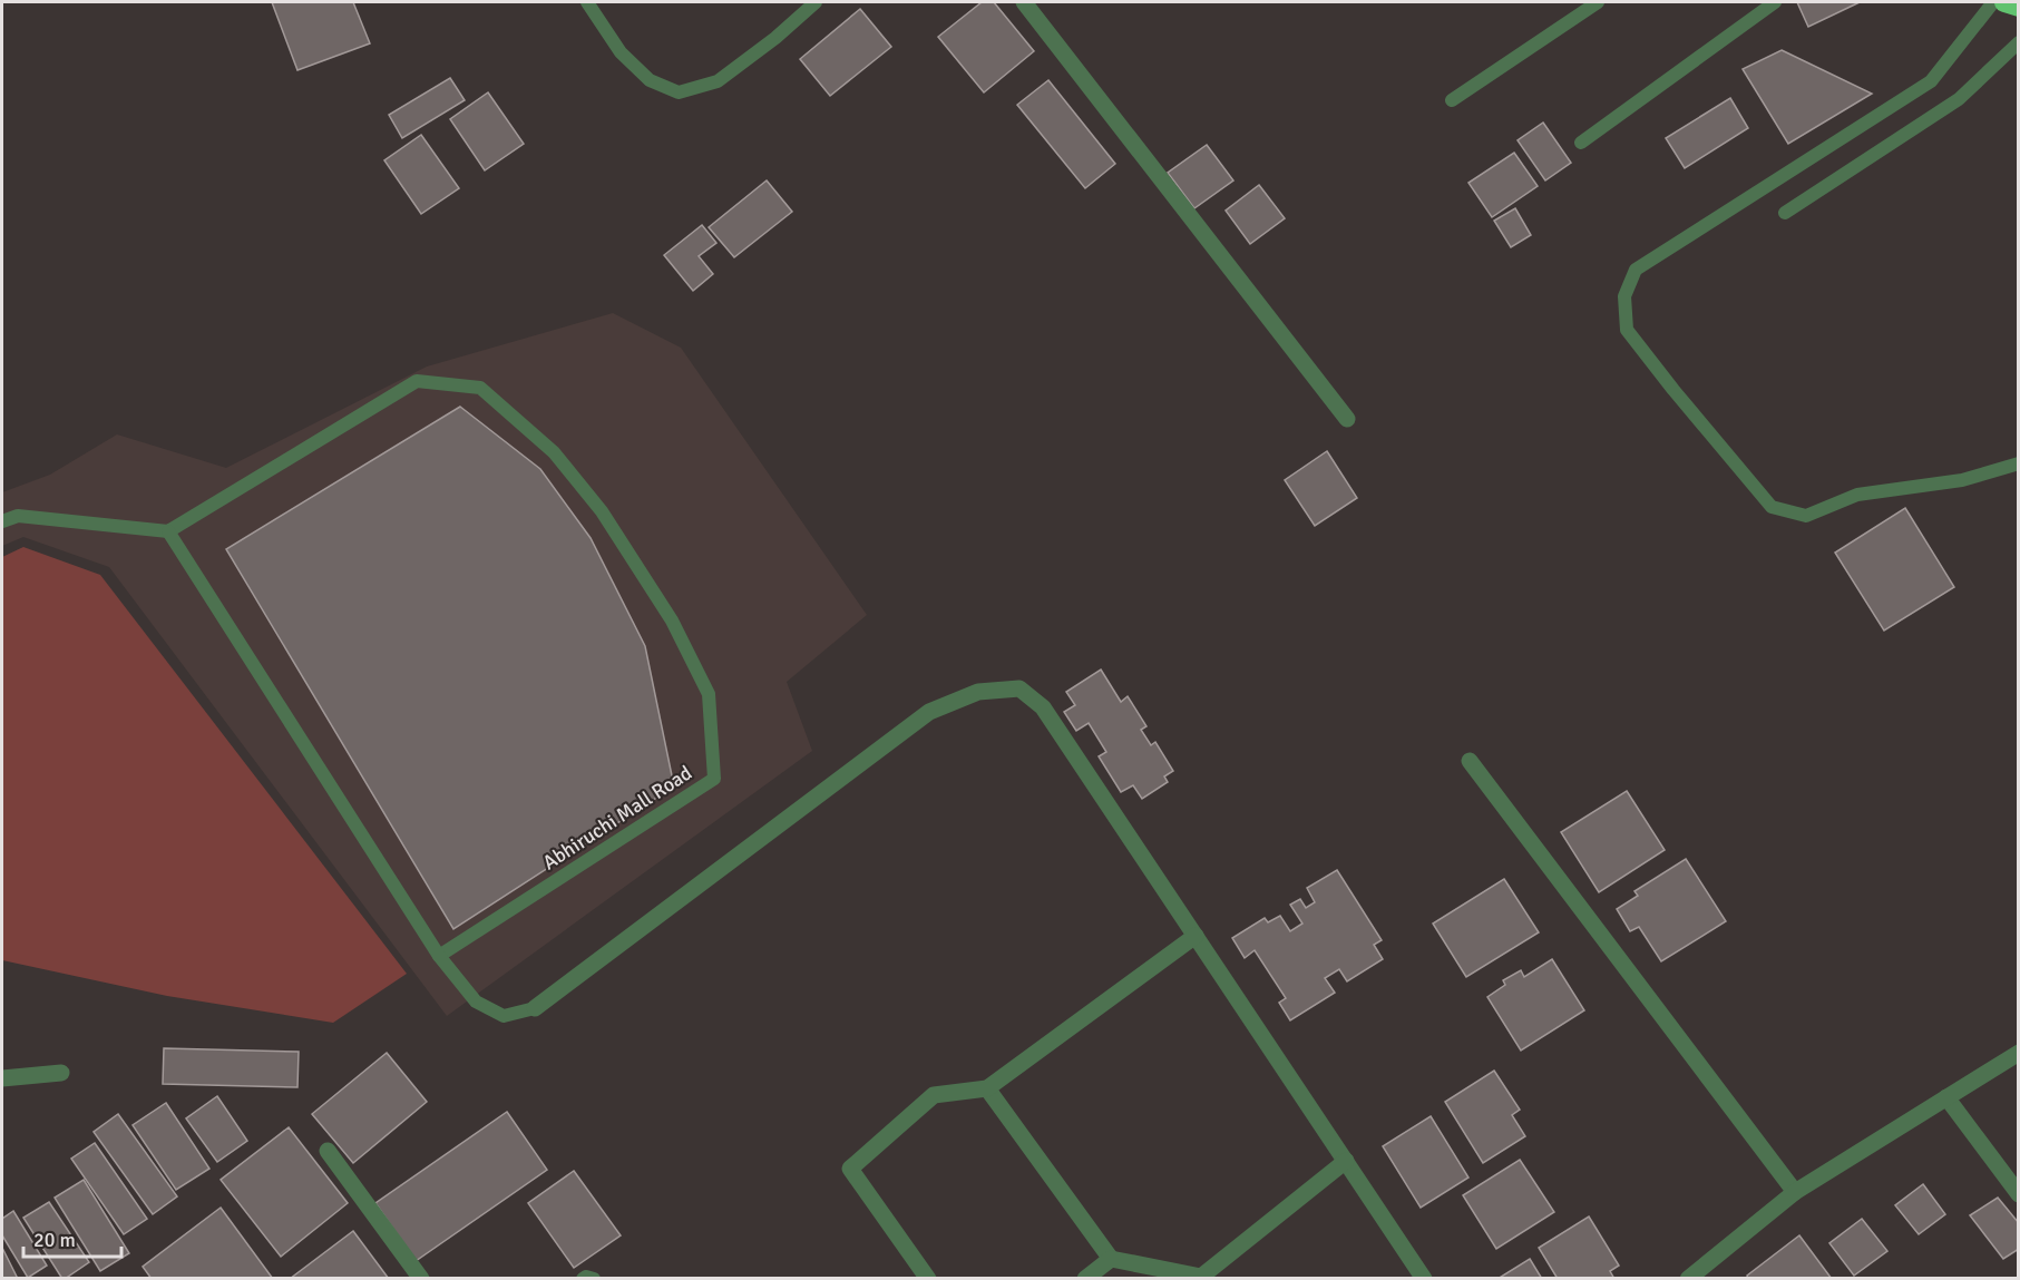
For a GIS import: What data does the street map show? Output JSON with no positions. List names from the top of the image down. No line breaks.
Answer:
{"streets":{"lane":["Abhiruchi Mall Road"]},"scale_bar":"20 m"}
